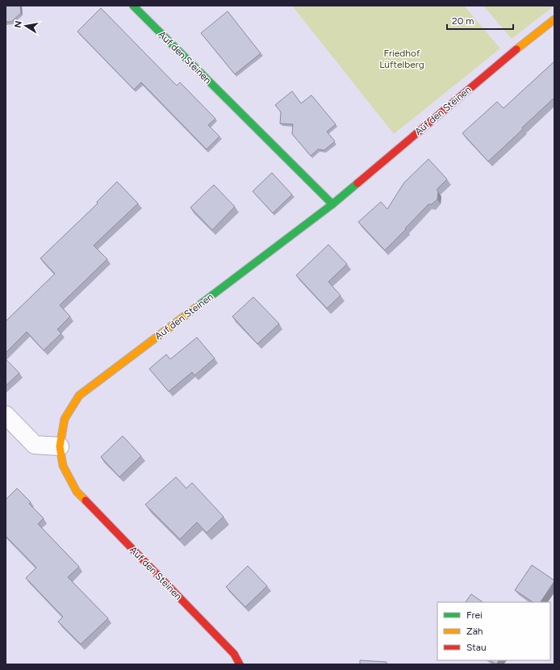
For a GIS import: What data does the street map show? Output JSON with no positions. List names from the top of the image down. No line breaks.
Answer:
{"streets":{"street":["Auf den Steinen"]},"parks":["Friedhof Lüftelberg"],"legend":["Frei","Zäh","Stau"],"scale_bar":"20 m","north":"left"}
